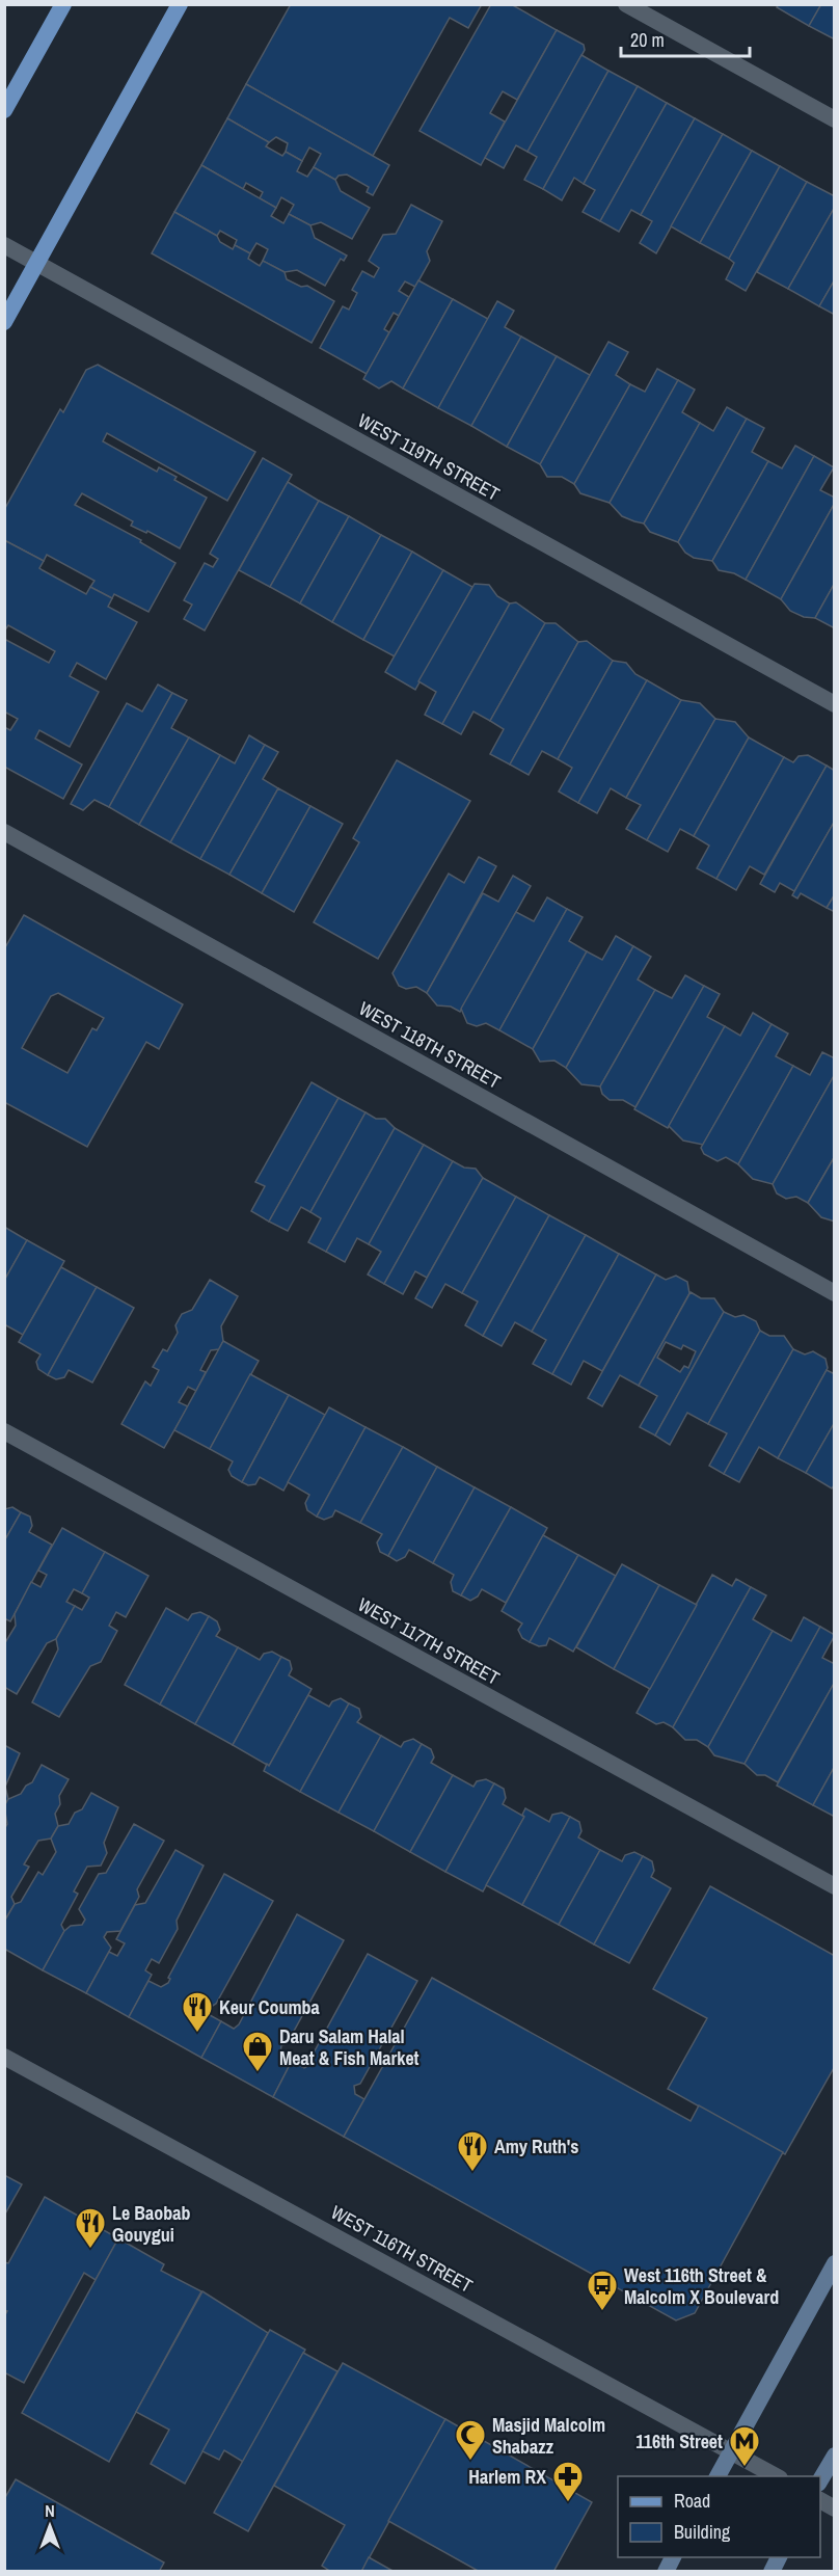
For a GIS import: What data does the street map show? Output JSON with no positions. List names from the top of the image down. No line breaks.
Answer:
{"streets":{"street":["WEST 119TH STREET","WEST 118TH STREET","WEST 117TH STREET","WEST 116TH STREET"]},"places":{"restaurant":["Keur Coumba","Amy Ruth's","Le Baobab Gouygui"],"shop":["Daru Salam Halal Meat & Fish Market"],"bus stop":["West 116th Street & Malcolm X Boulevard"],"mosque":["Masjid Malcolm Shabazz"],"metro station":["116th Street"],"pharmacy":["Harlem RX"]},"legend":["Road","Building"],"scale_bar":"20 m","north":"top"}
